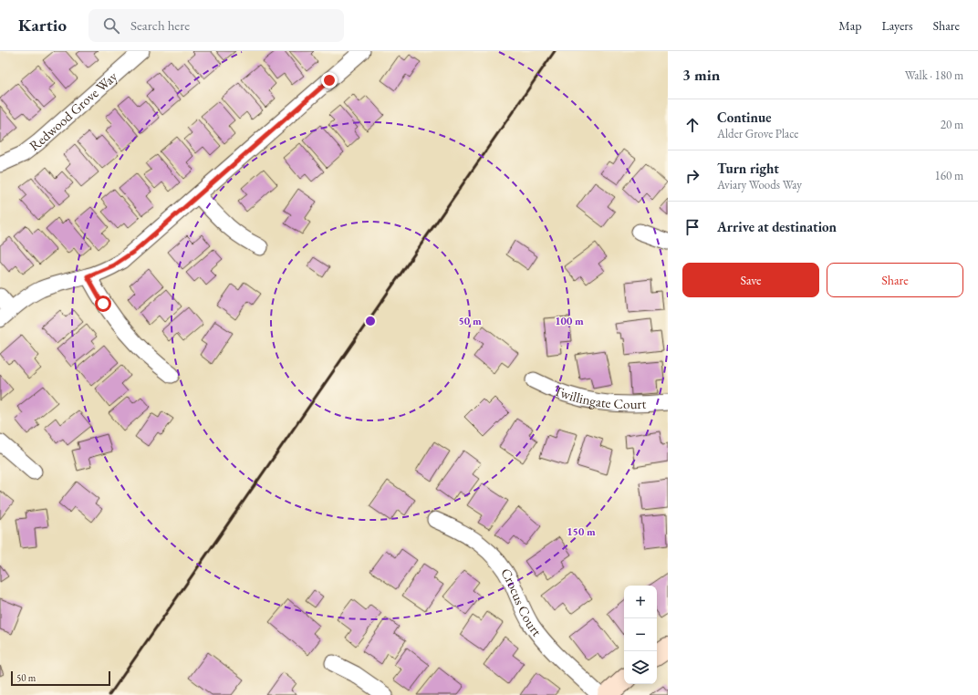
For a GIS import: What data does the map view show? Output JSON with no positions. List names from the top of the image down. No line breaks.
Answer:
{"streets":{"street":["Redwood Grove Way","Twillingate Court","Crocus Court"]},"scale_bar":"50 m","page":{"header":"Kartio","search":"Search here","nav":["Map","Layers","Share"],"heading":["3 min","Walk · 180 m"],"list":[["Continue","Alder Grove Place","20 m"],["Turn right","Aviary Woods Way","160 m"],"Arrive at destination"],"buttons":["Save","Share"],"map_buttons":["+","−"],"scale":"50 m"},"rings":["50 m","100 m","150 m"]}
